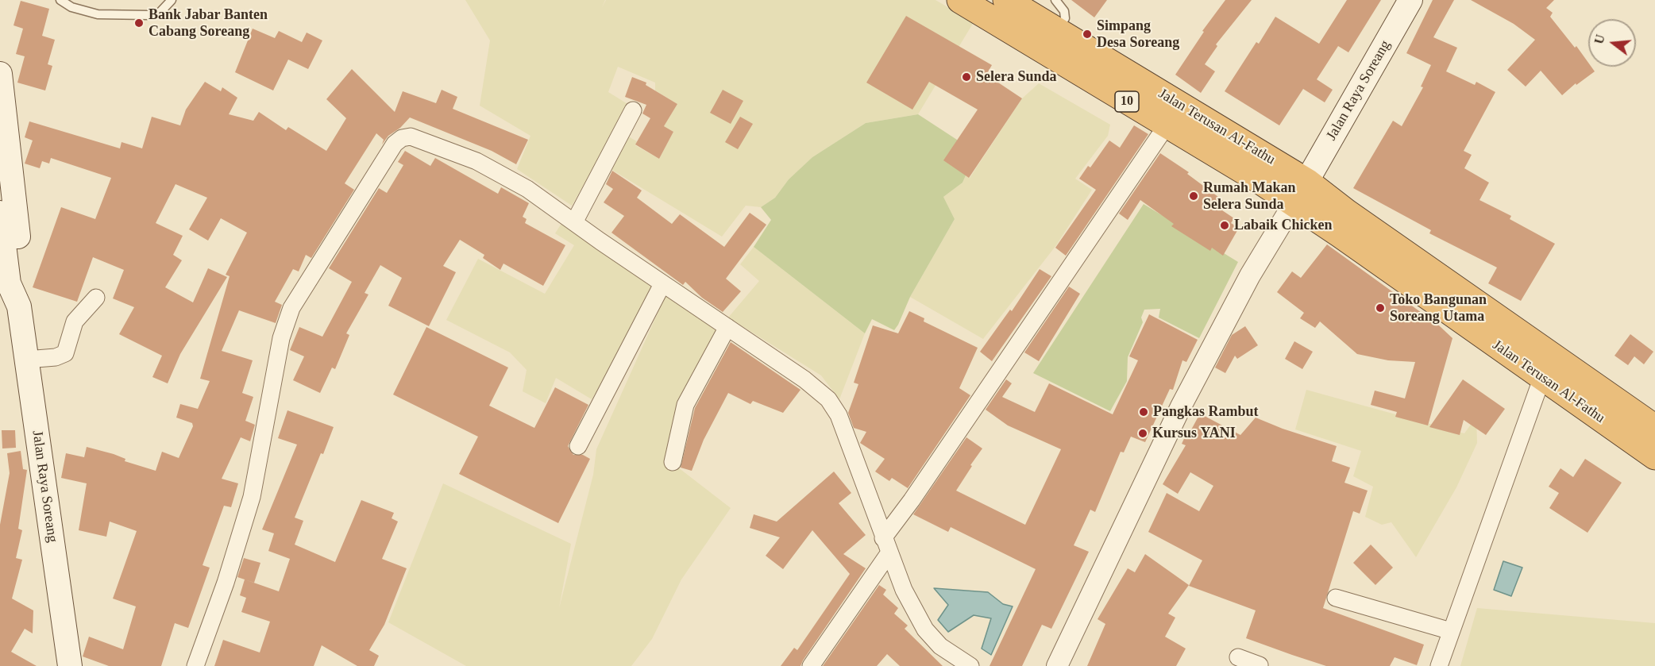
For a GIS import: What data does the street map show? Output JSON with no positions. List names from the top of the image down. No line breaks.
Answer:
{"streets":{"highway":["10","Jalan Terusan Al-Fathu"],"main road":["Jalan Raya Soreang"]},"crossings":[["Jalan Raya Soreang","Jalan Terusan Al-Fathu"]],"places":["Bank Jabar Banten Cabang Soreang","Simpang Desa Soreang","Selera Sunda","Rumah Makan Selera Sunda","Labaik Chicken","Toko Bangunan Soreang Utama","Pangkas Rambut","Kursus YANI"],"north":"left"}
